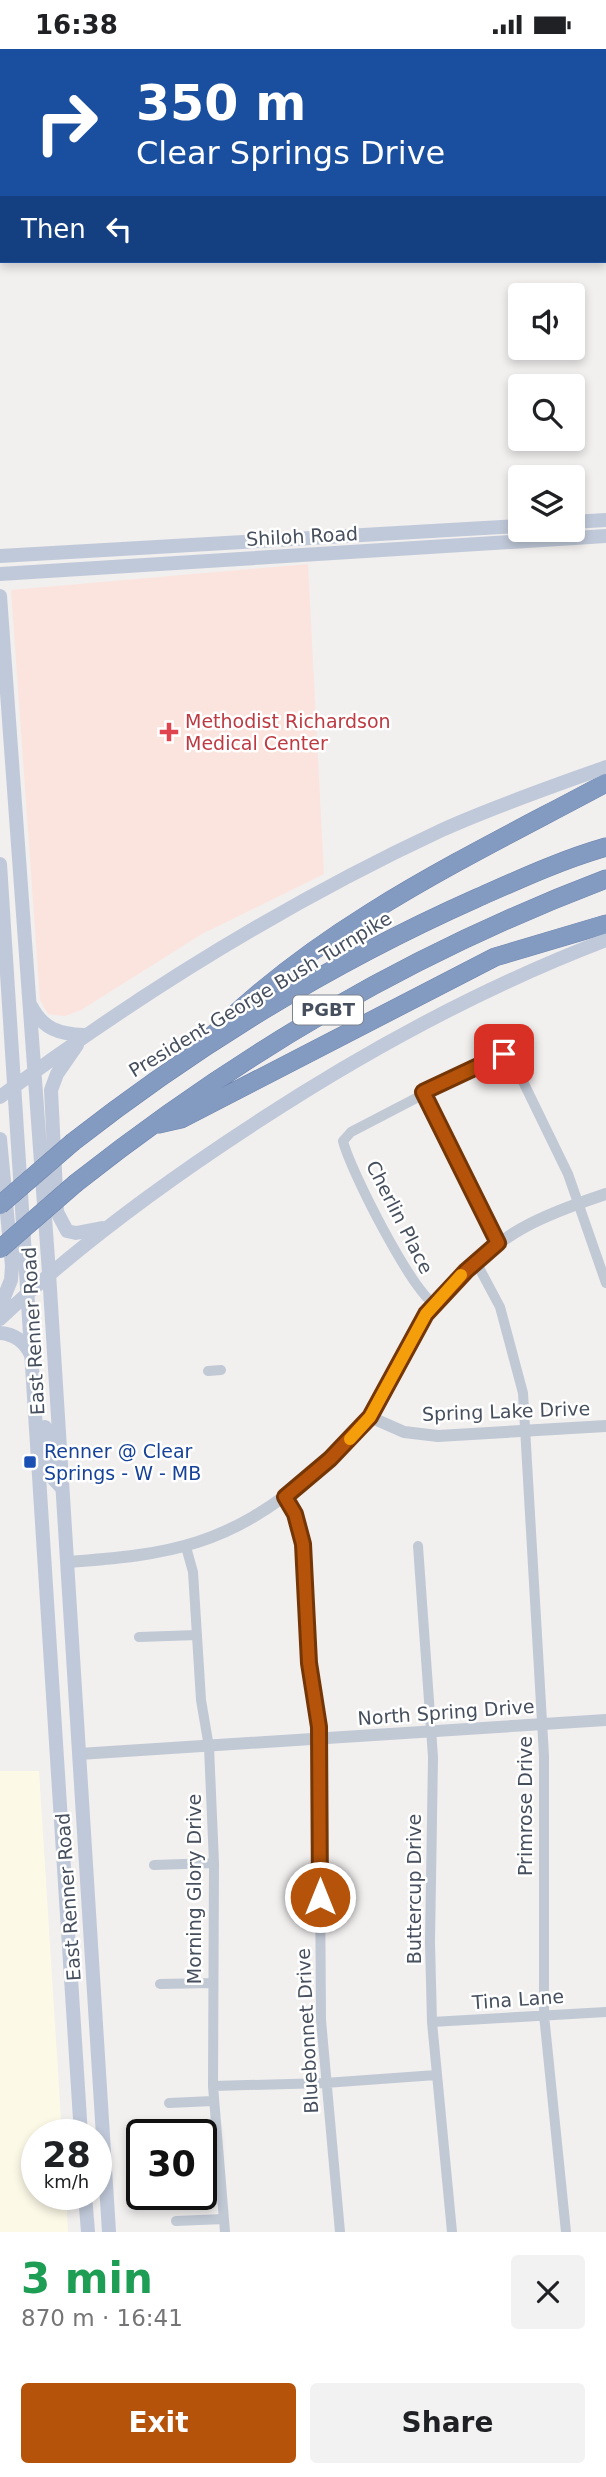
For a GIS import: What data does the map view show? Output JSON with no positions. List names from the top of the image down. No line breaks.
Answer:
{"streets":{"highway":["President George Bush Turnpike","PGBT"],"main road":["Shiloh Road","East Renner Road"],"street":["Cherlin Place","Spring Lake Drive","North Spring Drive","Primrose Drive","Morning Glory Drive","Buttercup Drive","Tina Lane","Bluebonnet Drive"]},"crossings":[["East Renner Road","North Spring Drive"],["Spring Lake Drive","Primrose Drive"],["North Spring Drive","Primrose Drive"],["North Spring Drive","Morning Glory Drive"],["North Spring Drive","Buttercup Drive"],["North Spring Drive","Bluebonnet Drive"],["Primrose Drive","Tina Lane"],["Buttercup Drive","Tina Lane"]],"places":{"health":["Methodist Richardson Medical Center"],"transit":["Renner @ Clear Springs - W - MB"]},"page":{"status":"16:38","turn":["350 m","Clear Springs Drive"],"then":"Then","speed":"28 km/h","limit":"30","heading":["3 min","870 m · 16:41"],"buttons":["Exit","Share"]}}
